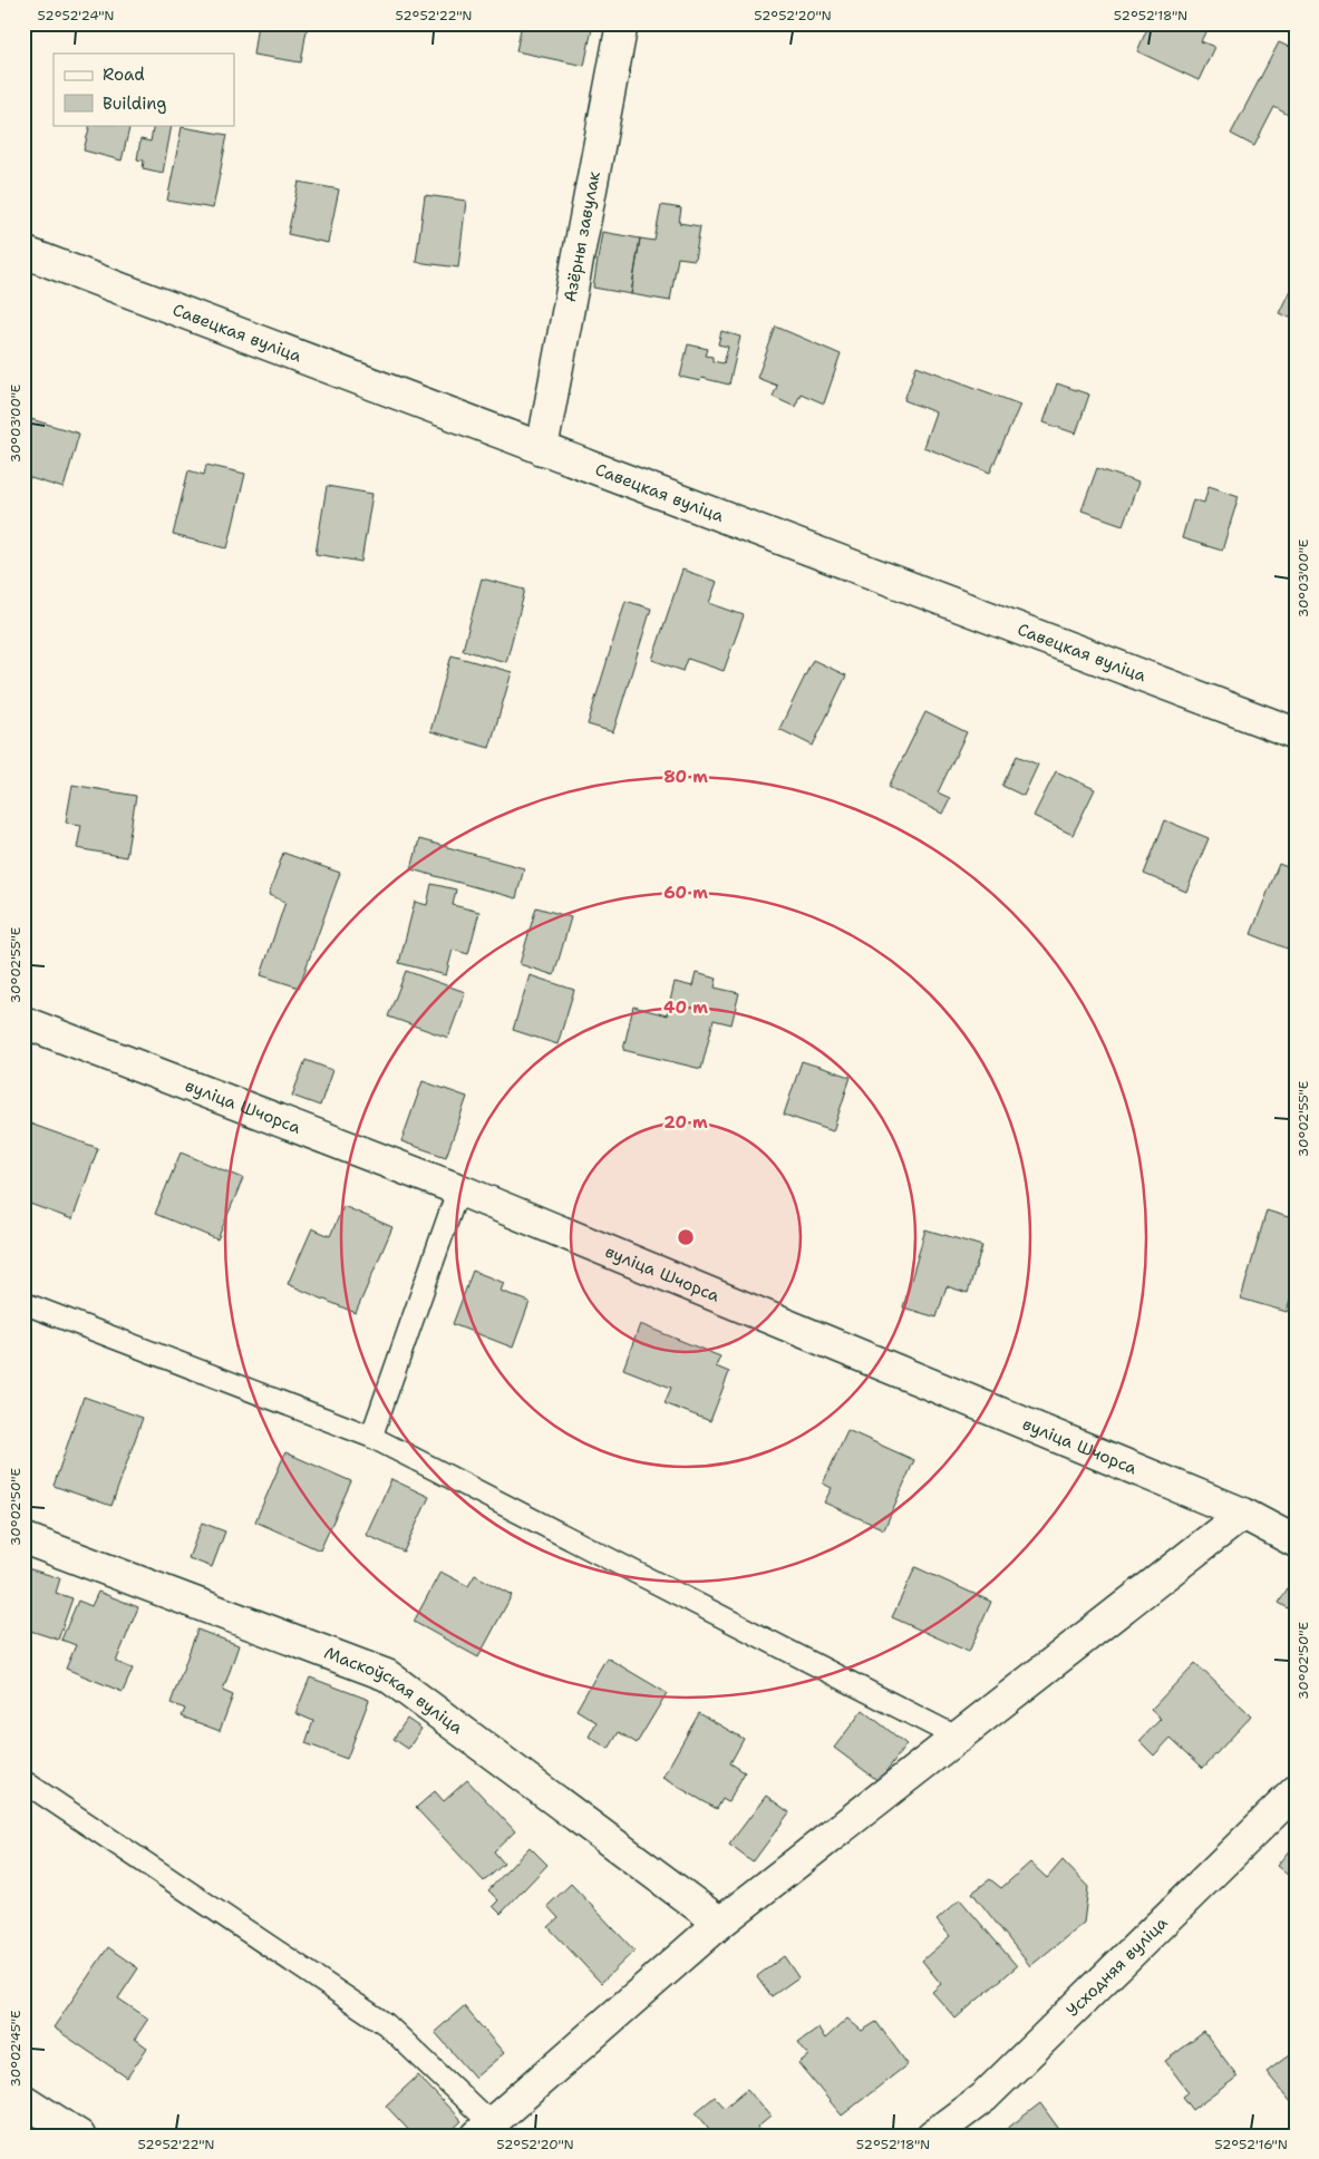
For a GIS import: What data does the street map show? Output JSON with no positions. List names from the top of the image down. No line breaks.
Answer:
{"streets":{"street":["Азёрны завулак","Савецкая вуліца","вуліца Шчорса","Маскоўская вуліца","Усходняя вуліца"]},"crossings":[["Азёрны завулак","Савецкая вуліца"]],"legend":["Road","Building"],"coordinates":["52°52'24\"N","52°52'22\"N","52°52'20\"N","52°52'18\"N","30°03'00\"E","30°02'55\"E","30°02'50\"E","30°02'45\"E","52°52'16\"N"],"rings":["80 m","60 m","40 m","20 m"]}
